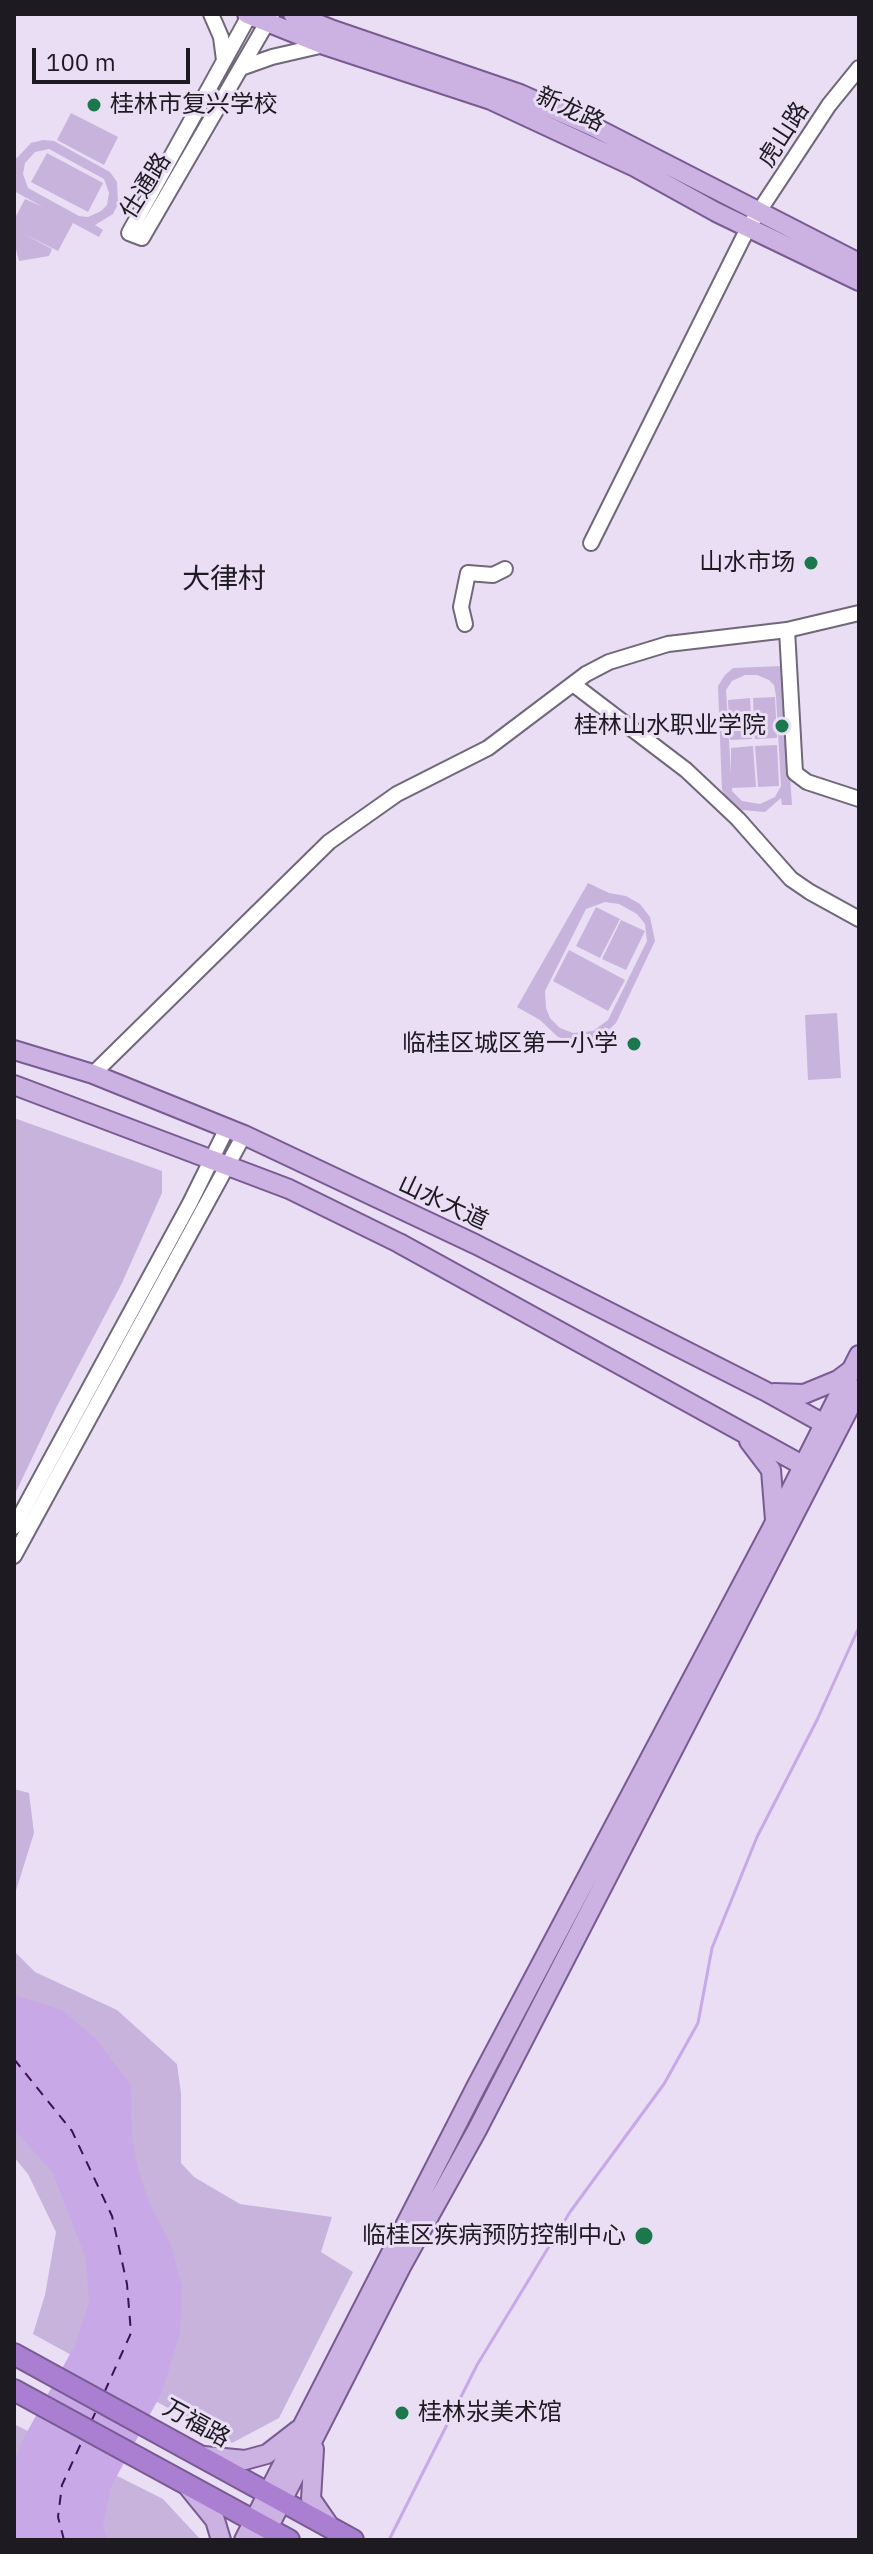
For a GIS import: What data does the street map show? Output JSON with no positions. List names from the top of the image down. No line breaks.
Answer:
{"streets":{"highway":["万福路"],"main road":["新龙路","山水大道"],"street":["虎山路","仕通路"]},"crossings":[["新龙路","虎山路"],["新龙路","仕通路"]],"districts":["大律村"],"places":["桂林市复兴学校","山水市场","桂林山水职业学院","临桂区城区第一小学","临桂区疾病预防控制中心","桂林汖美术馆"],"scale_bar":"100 m"}
